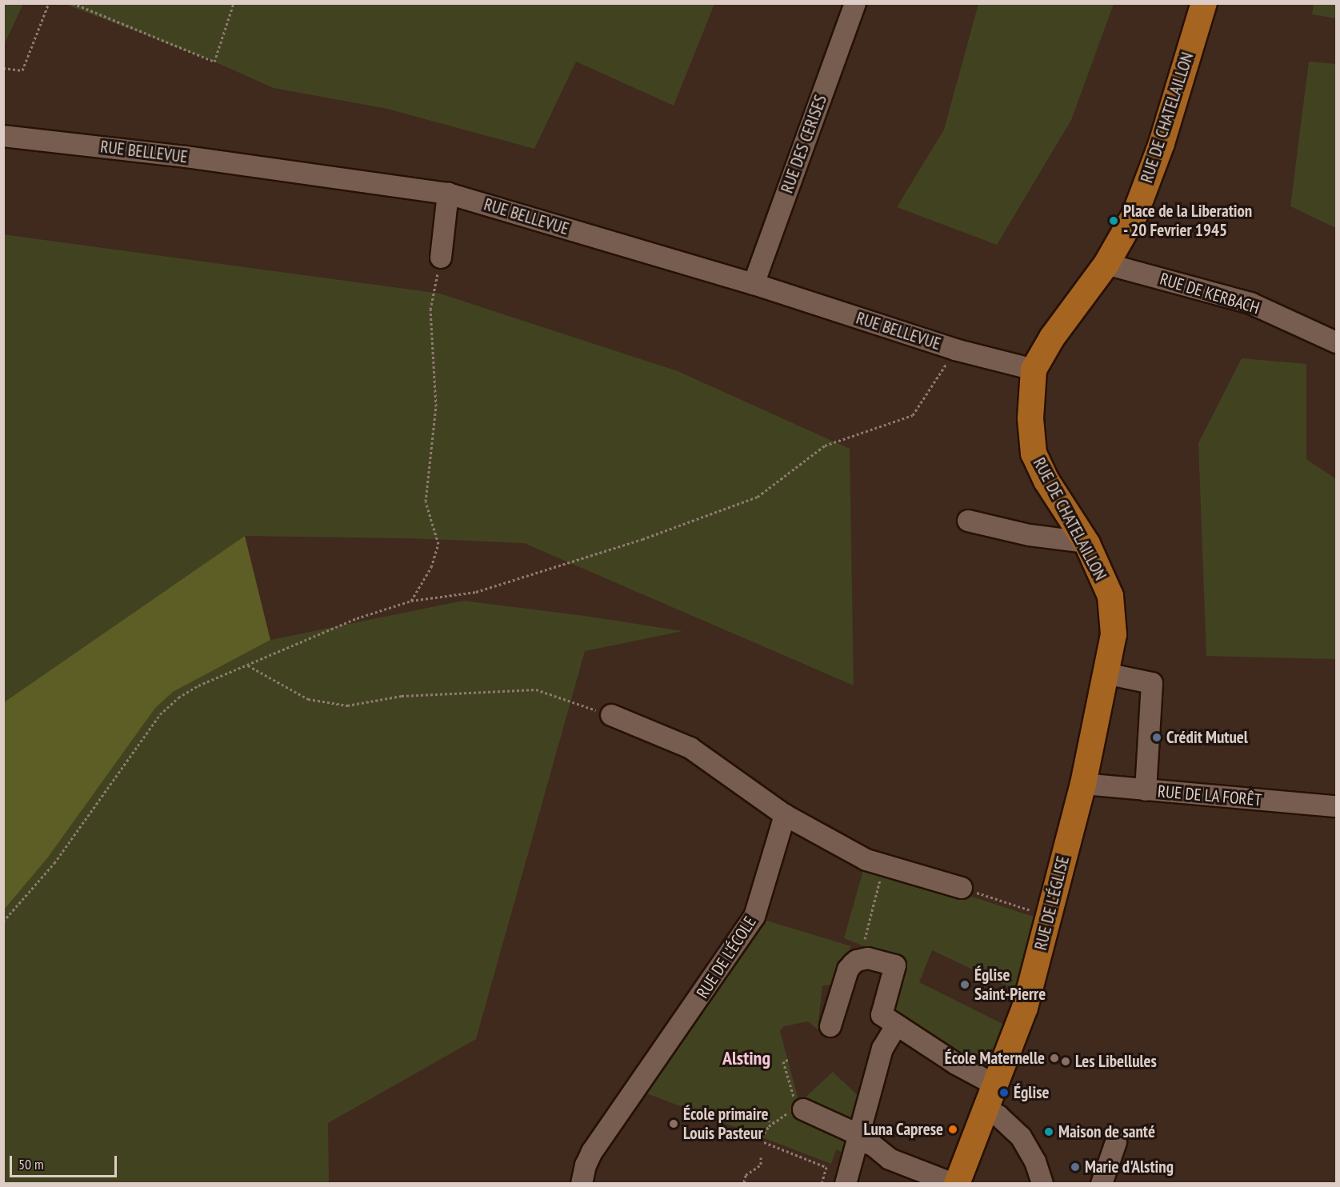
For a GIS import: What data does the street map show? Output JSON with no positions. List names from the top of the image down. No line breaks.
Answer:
{"streets":{"main road":["RUE DE CHATELAILLON","RUE DE L'ÉGLISE"],"street":["RUE DES CERISES","RUE BELLEVUE","RUE DE KERBACH","RUE DE LA FORÊT","RUE DE L'ÉCOLE"]},"crossings":[["RUE DE CHATELAILLON","RUE BELLEVUE"],["RUE DE CHATELAILLON","RUE DE KERBACH"],["RUE DE CHATELAILLON","RUE DE LA FORÊT"],["RUE DE CHATELAILLON","RUE DE L'ÉGLISE"],["RUE DES CERISES","RUE BELLEVUE"],["RUE DE LA FORÊT","RUE DE L'ÉGLISE"]],"districts":["Alsting"],"places":["Place de la Liberation - 20 Fevrier 1945","Crédit Mutuel","Église Saint-Pierre","École Maternelle","Les Libellules","Église","École primaire Louis Pasteur","Luna Caprese","Maison de santé","Marie d'Alsting"],"scale_bar":"50 m"}
